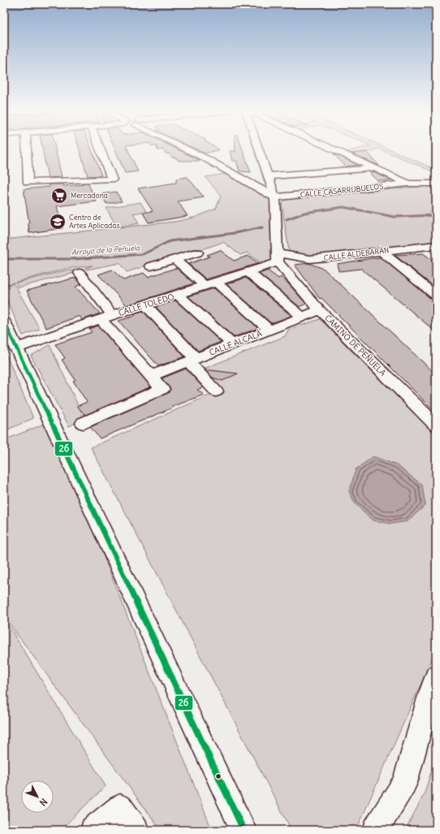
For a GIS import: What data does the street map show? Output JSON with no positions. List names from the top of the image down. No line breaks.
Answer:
{"streets":{"street":["CALLE CASARRUBUELOS","CALLE ALDEBARÁN","CALLE TOLEDO","CALLE ALCALÁ","CAMINO DE PEÑUELA"]},"crossings":[["CALLE ALDEBARÁN","CALLE TOLEDO"],["CALLE ALDEBARÁN","CAMINO DE PEÑUELA"],["CALLE TOLEDO","CAMINO DE PEÑUELA"],["CALLE ALCALÁ","CAMINO DE PEÑUELA"]],"water":["Arroyo de la Peñuela"],"places":{"supermarket":["Mercadona"],"school or university":["Centro de Artes Aplicadas"]},"lines":["transit line 26"],"north":"bottom right"}
